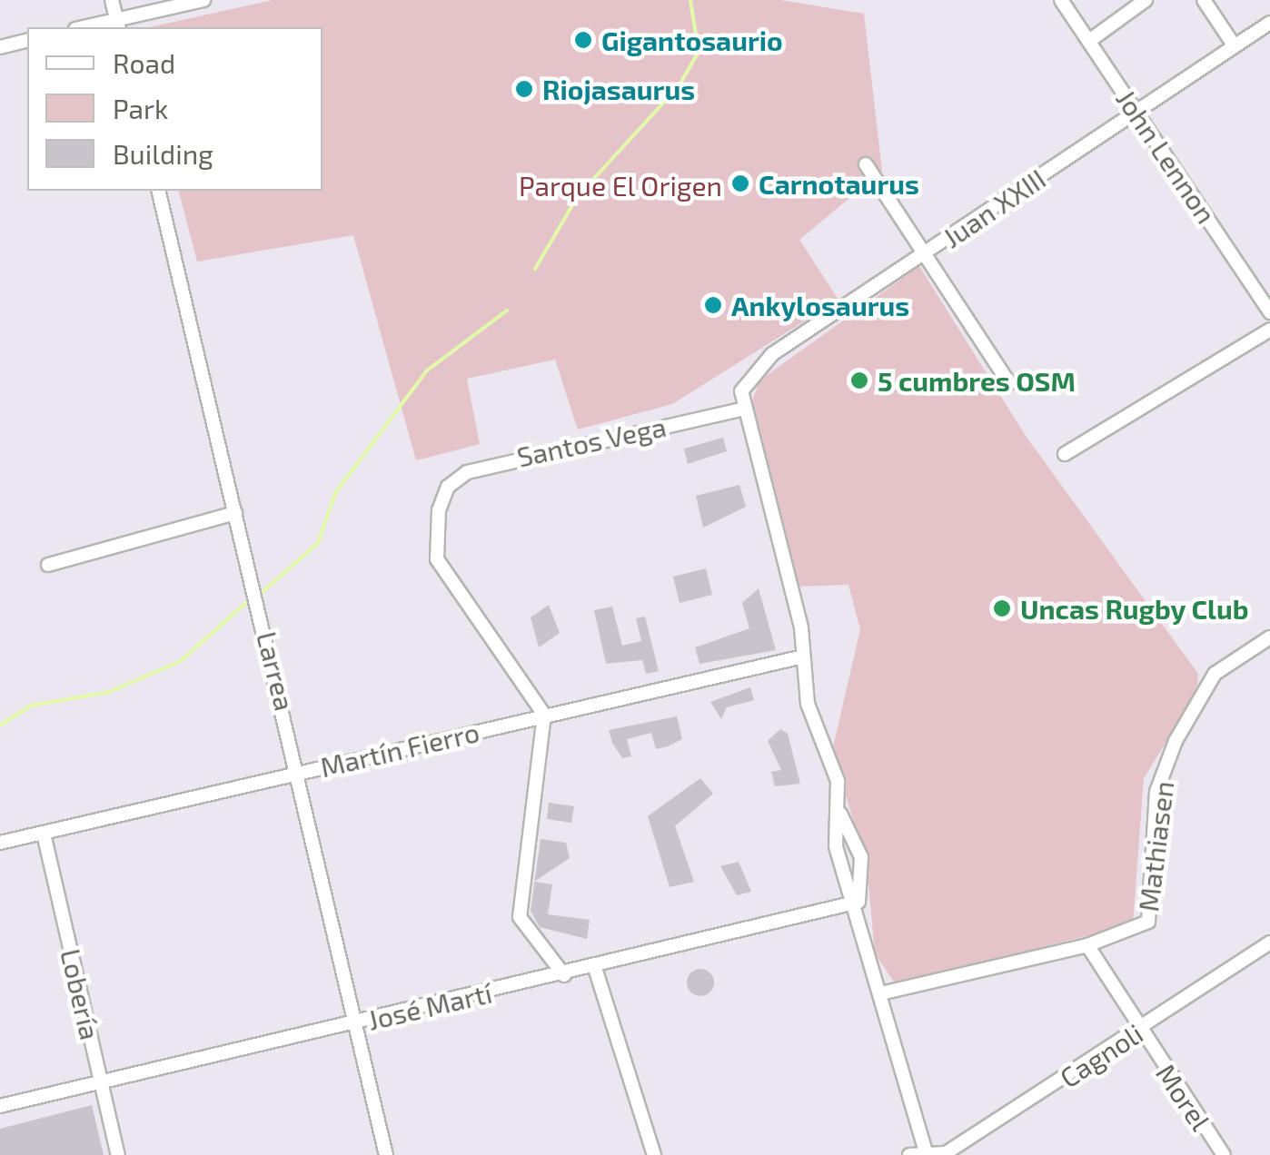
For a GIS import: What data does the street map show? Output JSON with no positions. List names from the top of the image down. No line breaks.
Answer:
{"streets":{"street":["John Lennon","Juan XXIII","Santos Vega","Larrea","Martín Fierro","Mathiasen","Lobería","José Martí","Cagnoli","Morel"]},"crossings":[["John Lennon","Juan XXIII"],["Juan XXIII","Santos Vega"],["Santos Vega","Martín Fierro"],["Larrea","Martín Fierro"],["Larrea","José Martí"],["Martín Fierro","Lobería"],["Mathiasen","Morel"],["Lobería","José Martí"],["Cagnoli","Morel"]],"parks":["Parque El Origen"],"places":["Gigantosaurio","Riojasaurus","Carnotaurus","Ankylosaurus","5 cumbres OSM","Uncas Rugby Club"],"legend":["Road","Park","Building"]}
